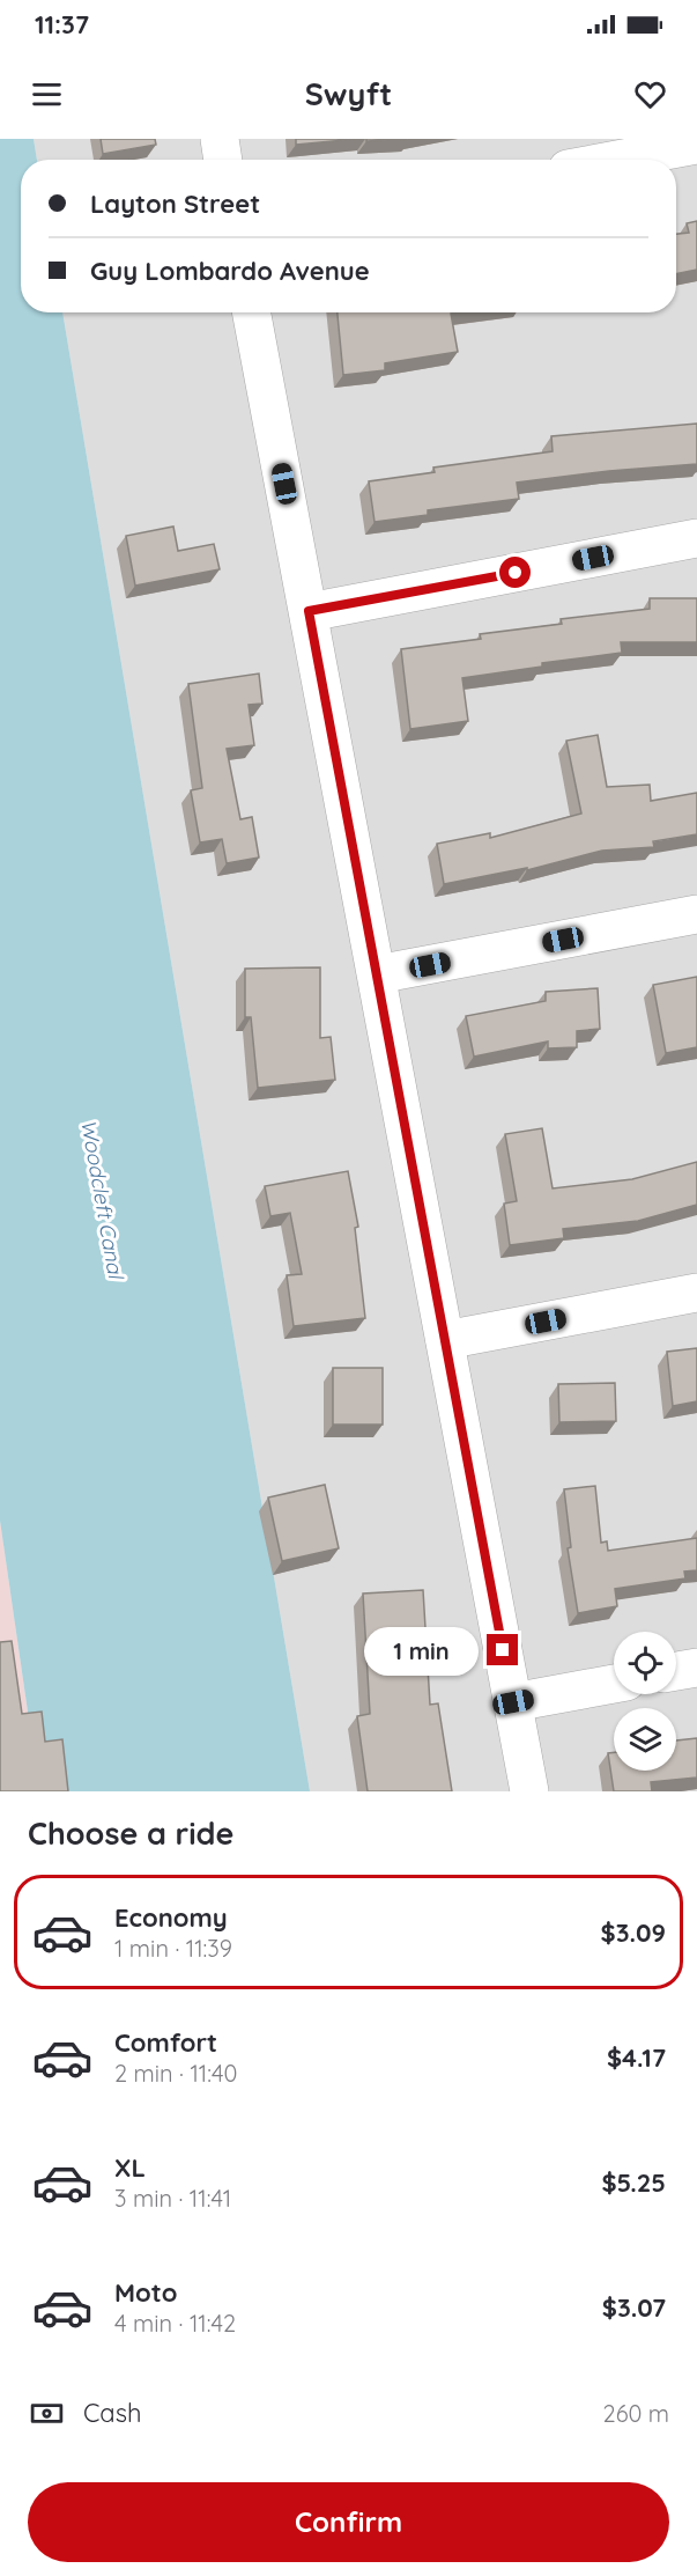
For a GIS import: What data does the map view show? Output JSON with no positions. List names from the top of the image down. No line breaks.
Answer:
{"water":["Woodcleft Canal"],"page":{"status":"11:37","header":"Swyft","banner":["Layton Street","Guy Lombardo Avenue"],"bubble":"1 min","heading":"Choose a ride","list":[{"name":"Economy","note":"1 min · 11:39","value":"$3.09"},{"name":"Comfort","note":"2 min · 11:40","value":"$4.17"},{"name":"XL","note":"3 min · 11:41","value":"$5.25"},{"name":"Moto","note":"4 min · 11:42","value":"$3.07"}],"pay":["Cash","260 m"],"buttons":"Confirm"}}
